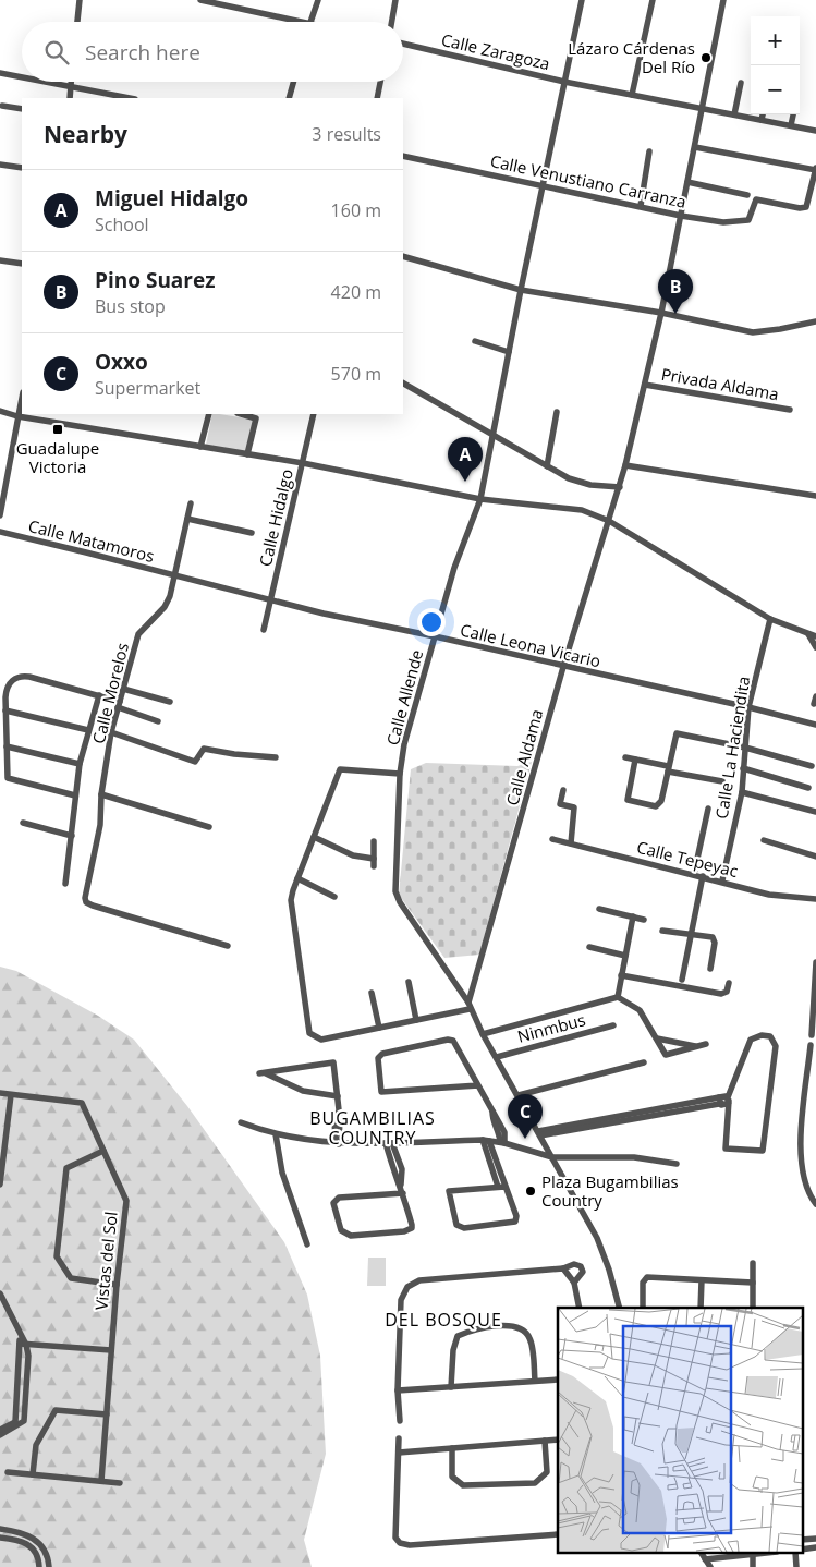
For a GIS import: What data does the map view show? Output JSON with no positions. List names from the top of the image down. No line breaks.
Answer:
{"streets":{"street":["Calle Zaragoza","Calle Venustiano Carranza","Privada Aldama","Calle Hidalgo","Calle Matamoros","Calle Leona Vicario","Calle Morelos","Calle Allende","Calle La Haciendita","Calle Aldama","Calle Tepeyac","Ninmbus","Vistas del Sol"]},"crossings":[["Calle Zaragoza","Calle Allende"],["Calle Zaragoza","Calle Aldama"],["Calle Venustiano Carranza","Calle Allende"],["Calle Venustiano Carranza","Calle Aldama"],["Privada Aldama","Calle Aldama"],["Calle Hidalgo","Calle Leona Vicario"],["Calle Matamoros","Calle Leona Vicario"],["Calle Matamoros","Calle Morelos"],["Calle Leona Vicario","Calle Morelos"],["Calle Leona Vicario","Calle Allende"],["Calle Leona Vicario","Calle La Haciendita"],["Calle Leona Vicario","Calle Aldama"],["Calle Allende","Calle Aldama"],["Calle Allende","Ninmbus"],["Calle La Haciendita","Calle Tepeyac"]],"districts":["BUGAMBILIAS COUNTRY","DEL BOSQUE"],"places":{"other":["Lázaro Cárdenas Del Río","Plaza Bugambilias Country"],"transit":["Guadalupe Victoria"]},"page":{"map_buttons":["+","−"],"search":"Search here","heading":["Nearby","3 results"],"list":[{"mark":"A","name":"Miguel Hidalgo","note":"School","value":"160 m"},{"mark":"B","name":"Pino Suarez","note":"Bus stop","value":"420 m"},{"mark":"C","name":"Oxxo","note":"Supermarket","value":"570 m"}],"pins":["B","A","C"]}}
